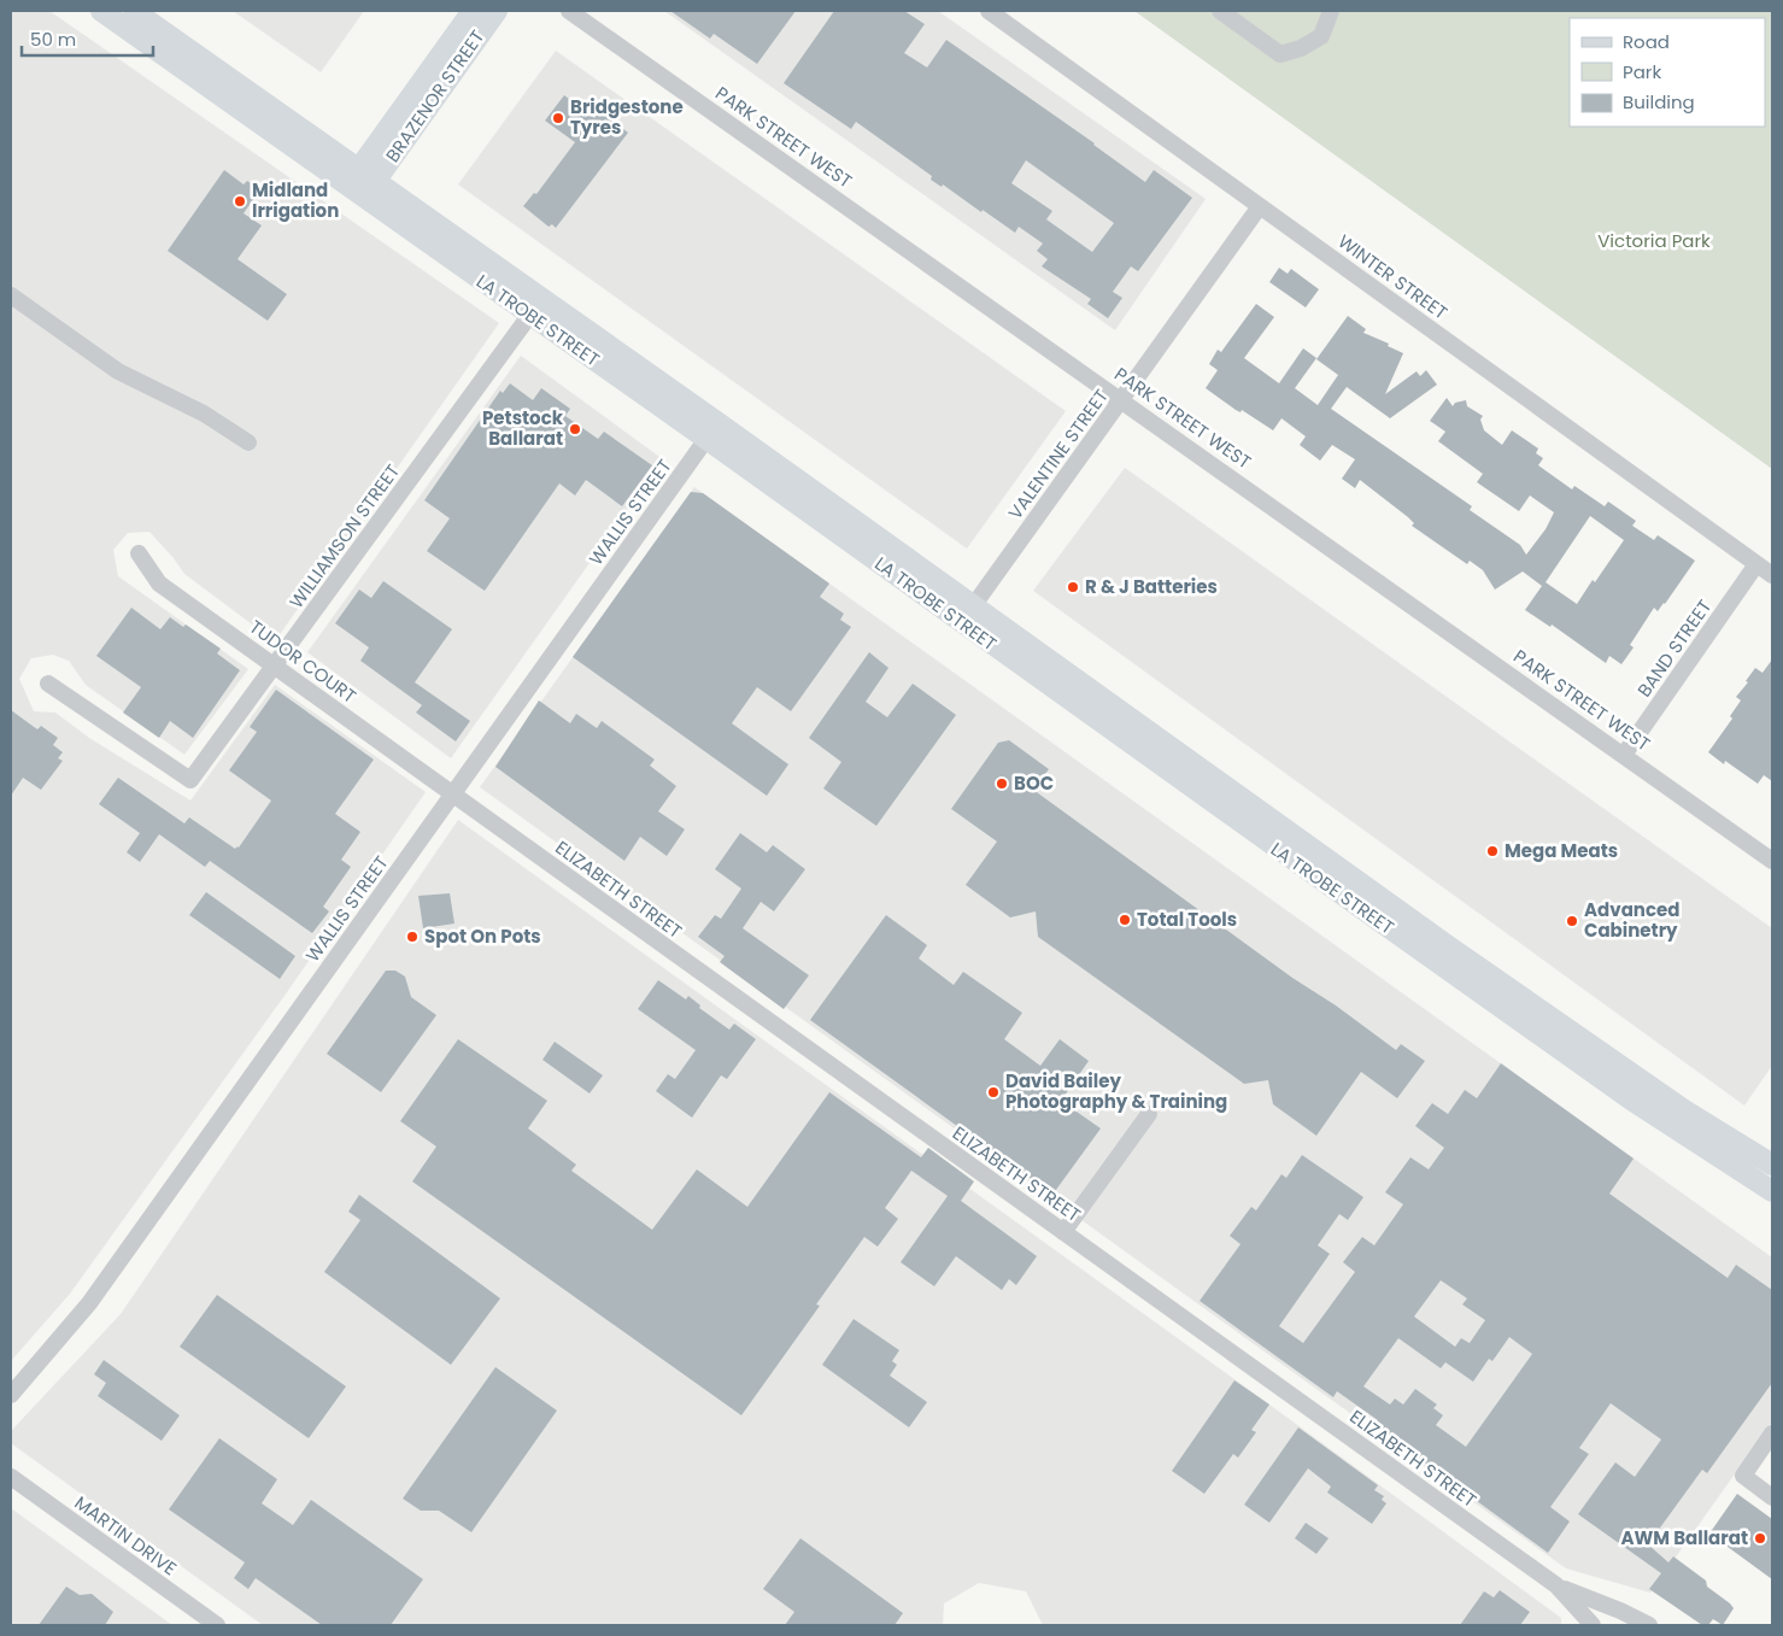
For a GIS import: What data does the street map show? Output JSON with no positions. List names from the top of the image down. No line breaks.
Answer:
{"streets":{"main road":["BRAZENOR STREET","LA TROBE STREET"],"street":["PARK STREET WEST","WINTER STREET","VALENTINE STREET","WALLIS STREET","WILLIAMSON STREET","BAND STREET","TUDOR COURT","ELIZABETH STREET","MARTIN DRIVE"]},"crossings":[["BRAZENOR STREET","LA TROBE STREET"],["PARK STREET WEST","VALENTINE STREET"],["PARK STREET WEST","BAND STREET"],["WINTER STREET","VALENTINE STREET"],["WINTER STREET","BAND STREET"],["LA TROBE STREET","VALENTINE STREET"],["LA TROBE STREET","WALLIS STREET"],["LA TROBE STREET","WILLIAMSON STREET"],["WALLIS STREET","TUDOR COURT"],["WALLIS STREET","ELIZABETH STREET"],["WILLIAMSON STREET","TUDOR COURT"],["TUDOR COURT","ELIZABETH STREET"]],"parks":["Victoria Park"],"places":["Bridgestone Tyres","Midland Irrigation","Petstock Ballarat","R & J Batteries","BOC","Mega Meats","Total Tools","Advanced Cabinetry","Spot On Pots","David Bailey Photography & Training","AWM Ballarat"],"legend":["Road","Park","Building"],"scale_bar":"50 m"}
